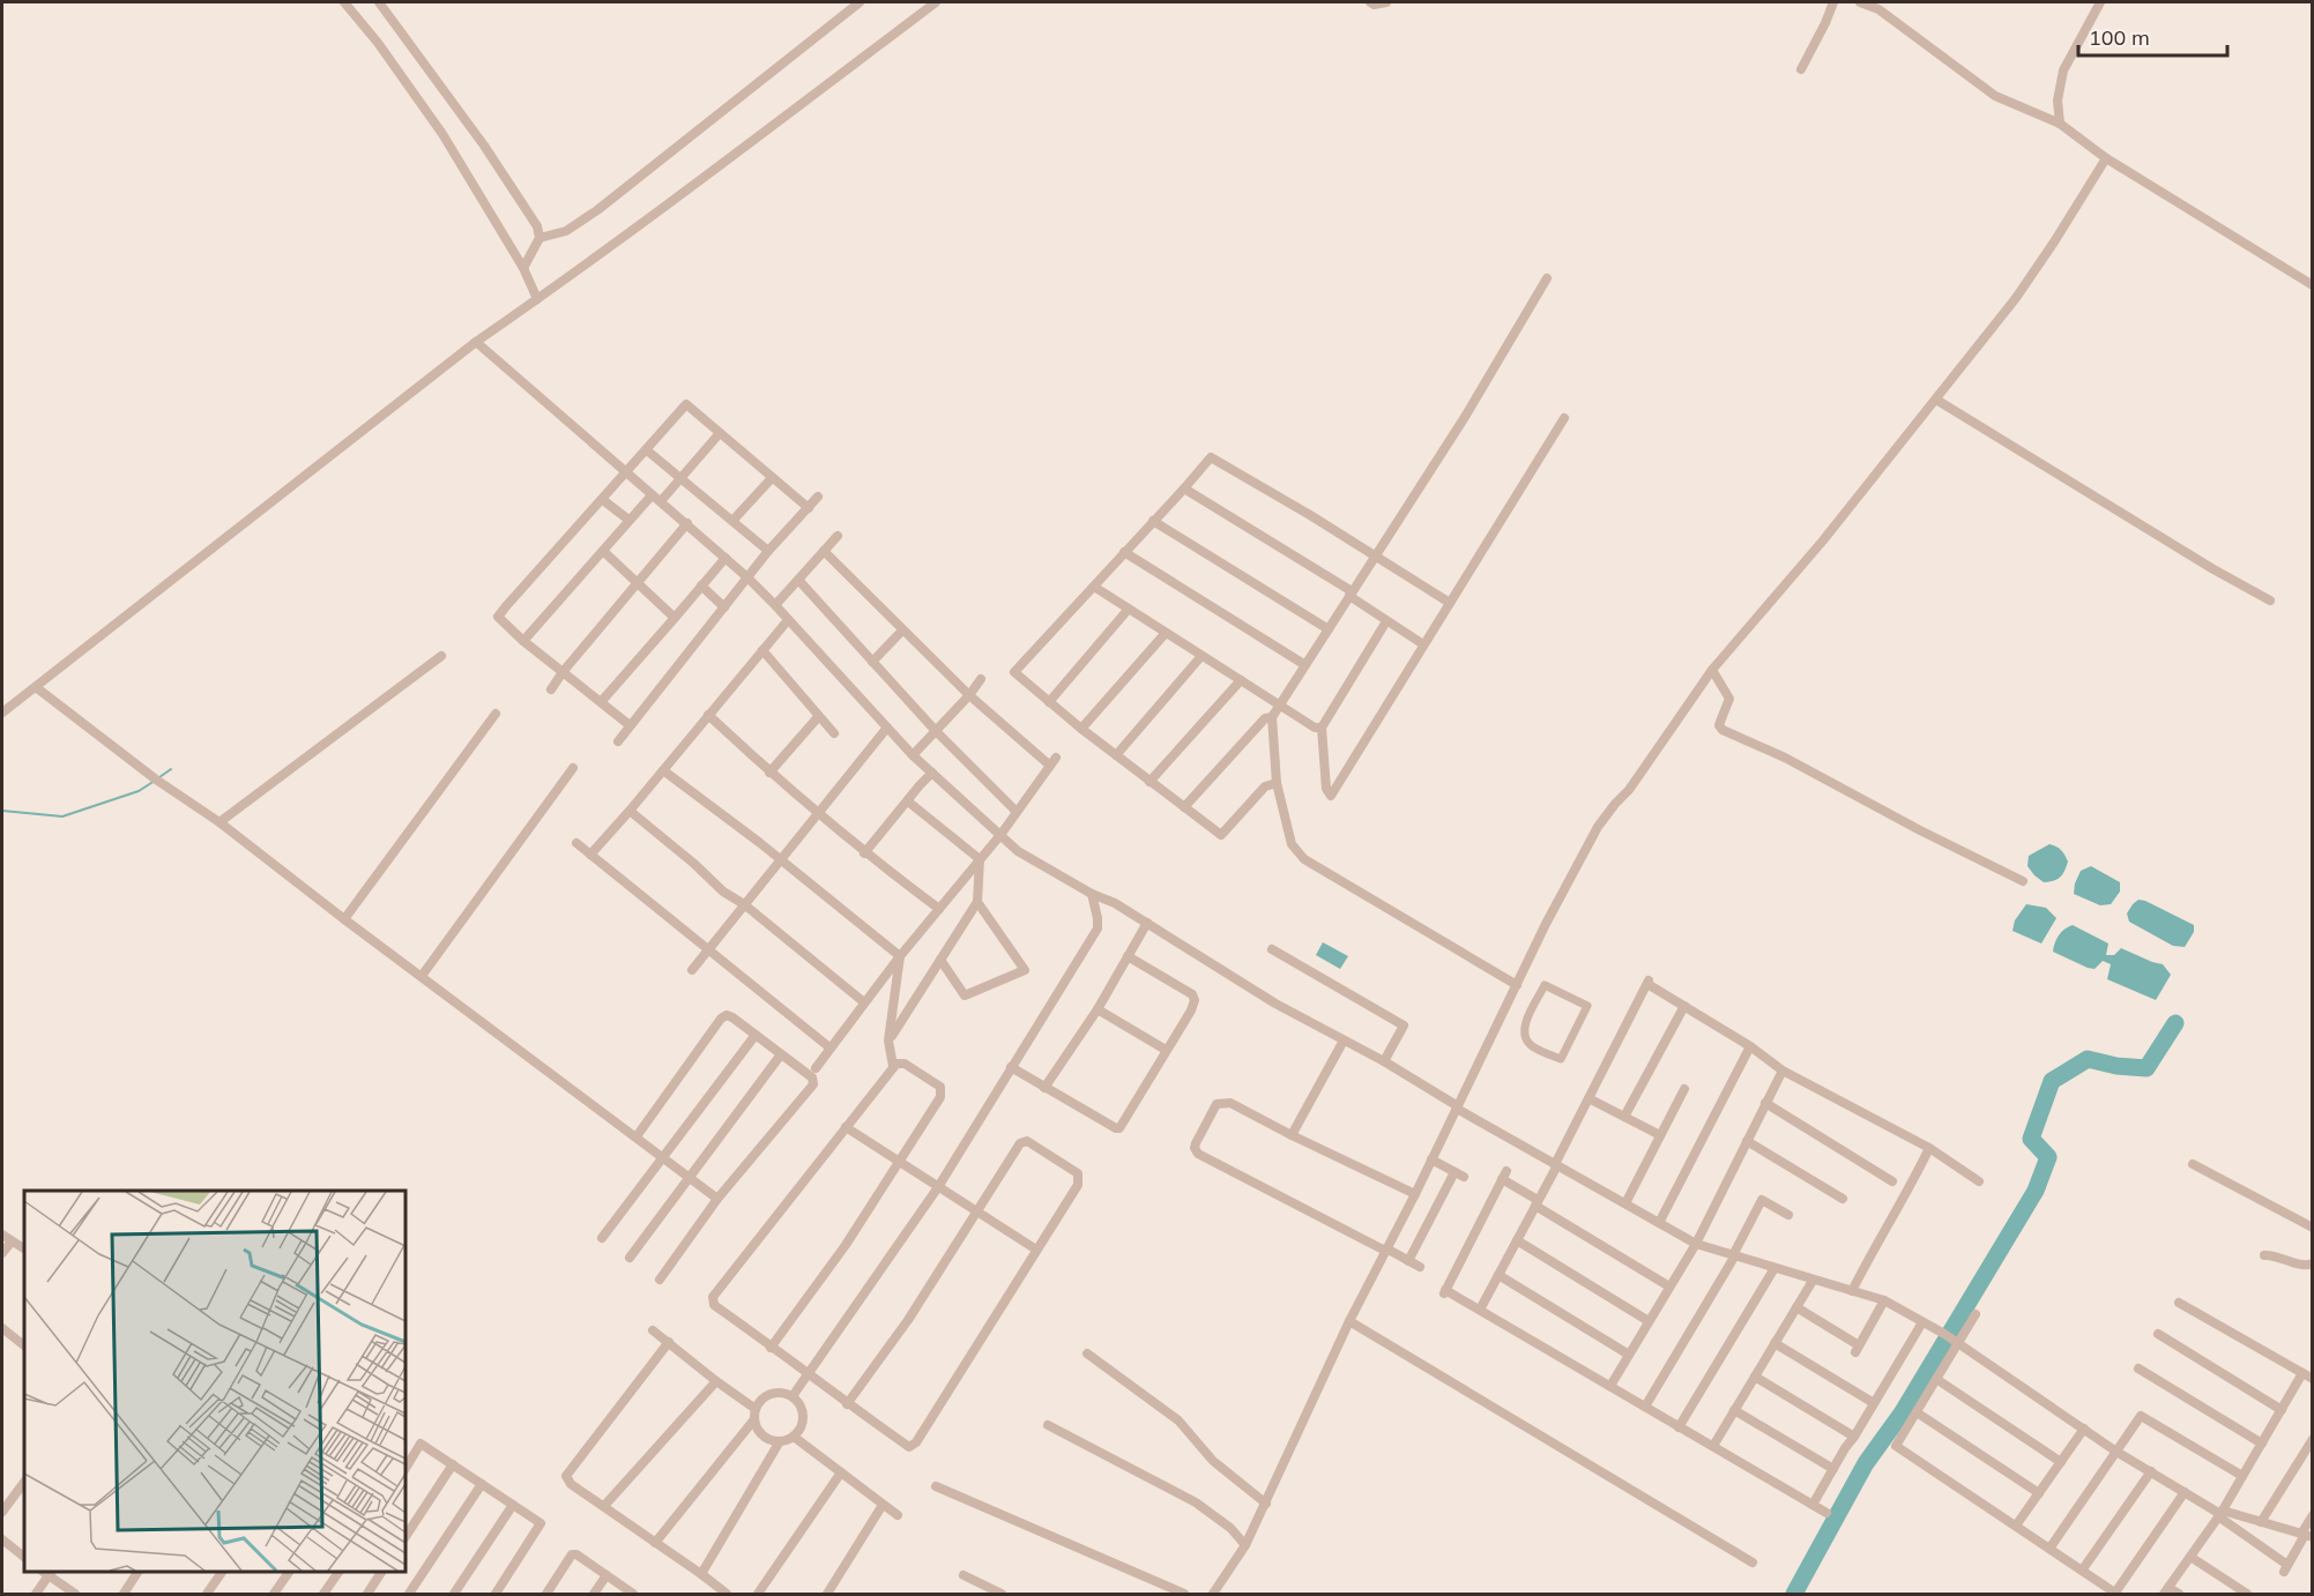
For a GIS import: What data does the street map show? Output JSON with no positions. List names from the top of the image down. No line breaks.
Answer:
{"scale_bar":"100 m"}
